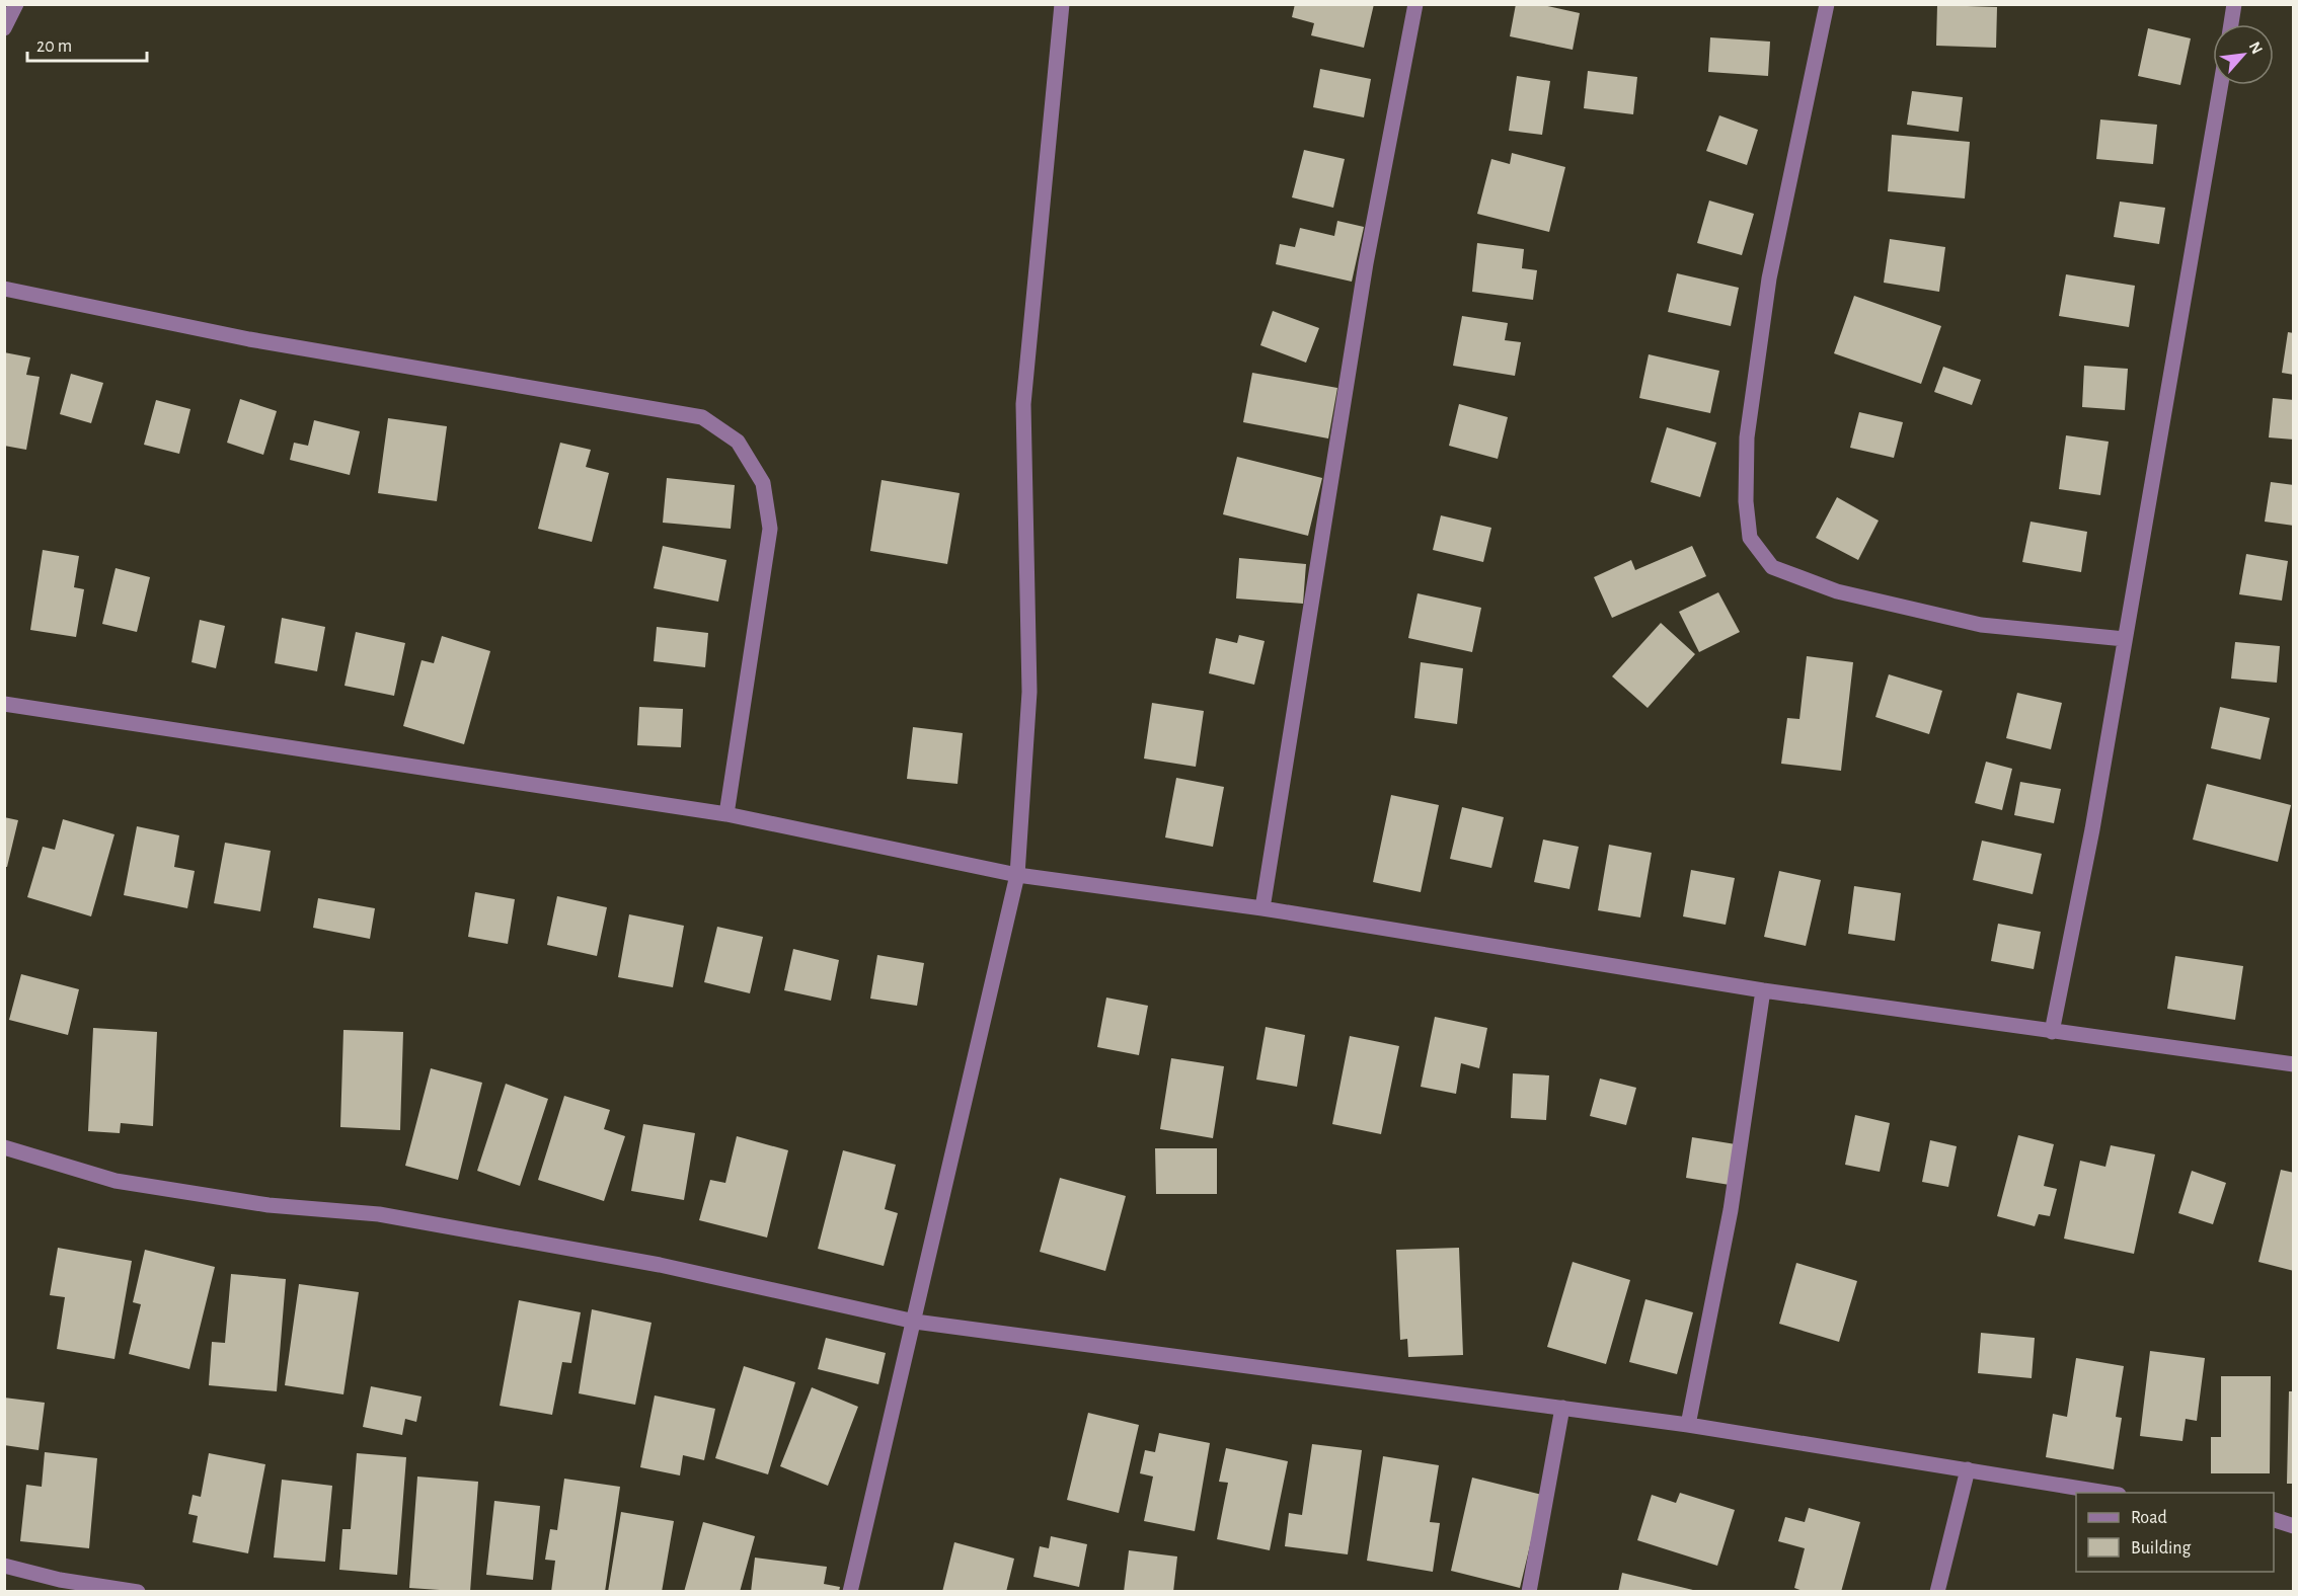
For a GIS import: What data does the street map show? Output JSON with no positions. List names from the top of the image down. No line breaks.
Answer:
{"legend":["Road","Building"],"scale_bar":"20 m","north":"top right"}
